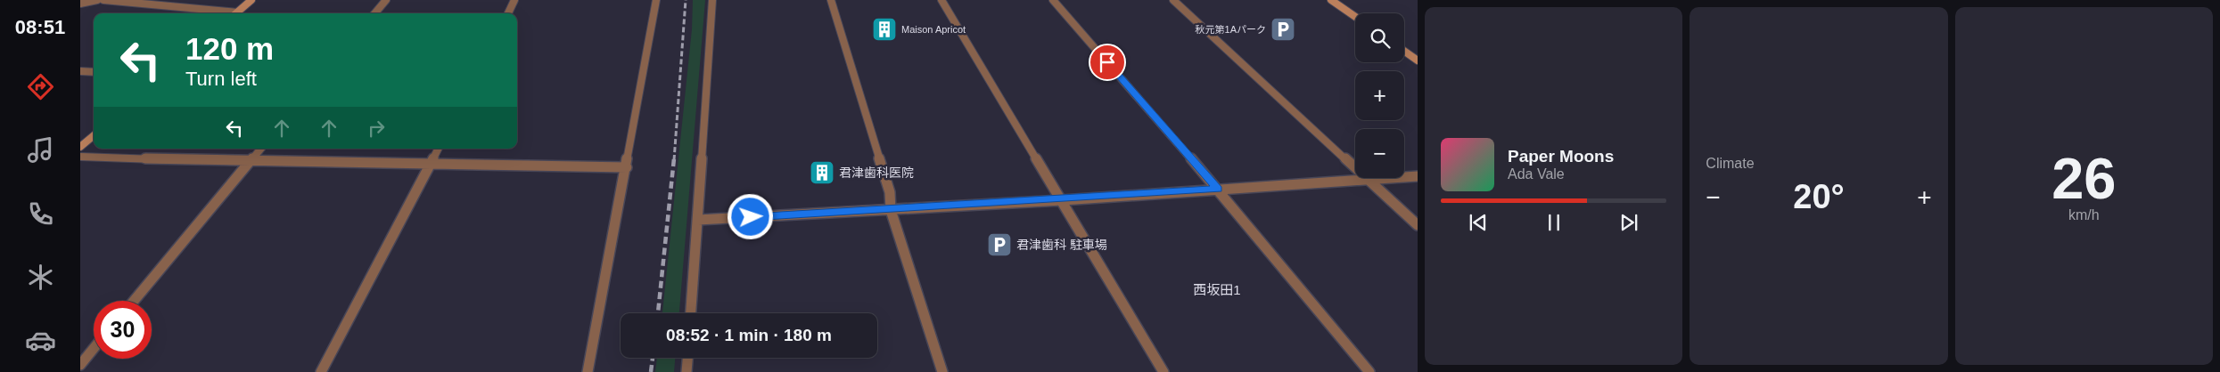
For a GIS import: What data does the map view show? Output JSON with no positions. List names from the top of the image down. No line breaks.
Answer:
{"districts":["西坂田1"],"places":{"building":["Maison Apricot","君津歯科医院"],"parking":["秋元第1Aパーク","君津歯科 駐車場"]},"page":{"tabs":"08:51","tile":["Climate",["26","km/h"]],"map_buttons":["+","−"],"turn":["120 m","Turn left"],"song":["Paper Moons","Ada Vale"],"heat":["−","20°","+"],"limit":"30","trip":"08:52 · 1 min · 180 m"}}
